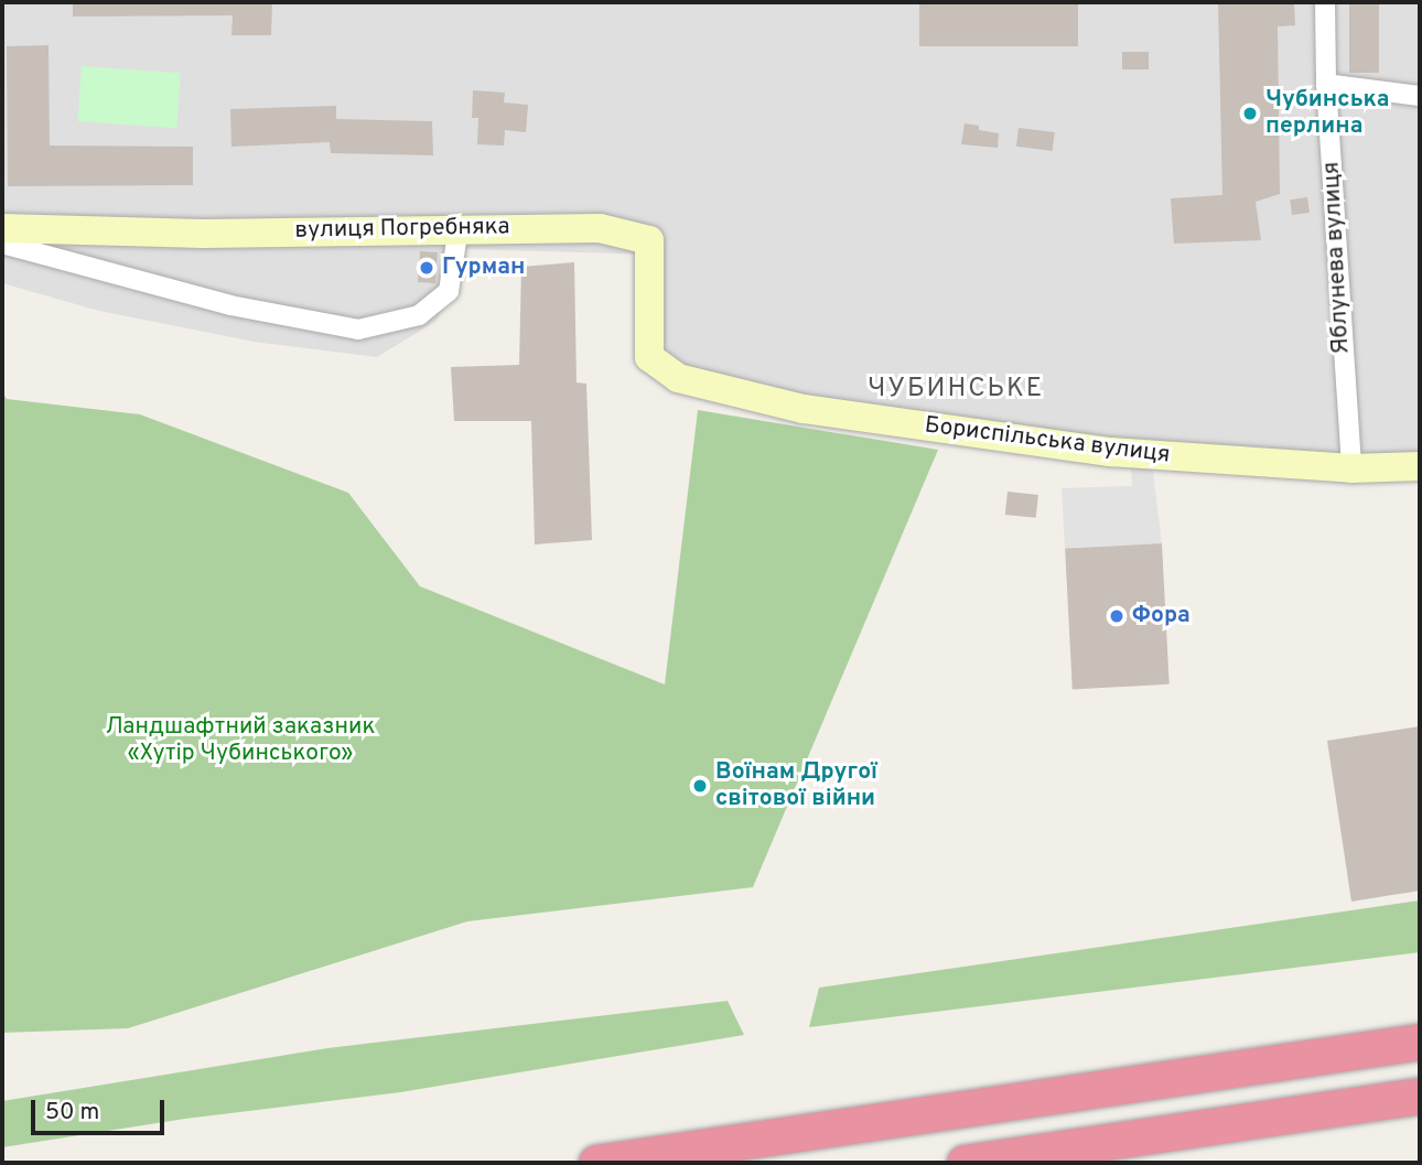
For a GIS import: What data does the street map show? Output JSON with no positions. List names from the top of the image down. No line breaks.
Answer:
{"streets":{"street":["вулиця Погребняка","Яблунева вулиця","Бориспільська вулиця"]},"crossings":[["вулиця Погребняка","Бориспільська вулиця"],["Яблунева вулиця","Бориспільська вулиця"]],"districts":["ЧУБИНСЬКЕ"],"parks":["Ландшафтний заказник «Хутір Чубинського»"],"places":["Чубинська перлина","Гурман","Фора","Воїнам Другої світової війни"],"scale_bar":"50 m"}
